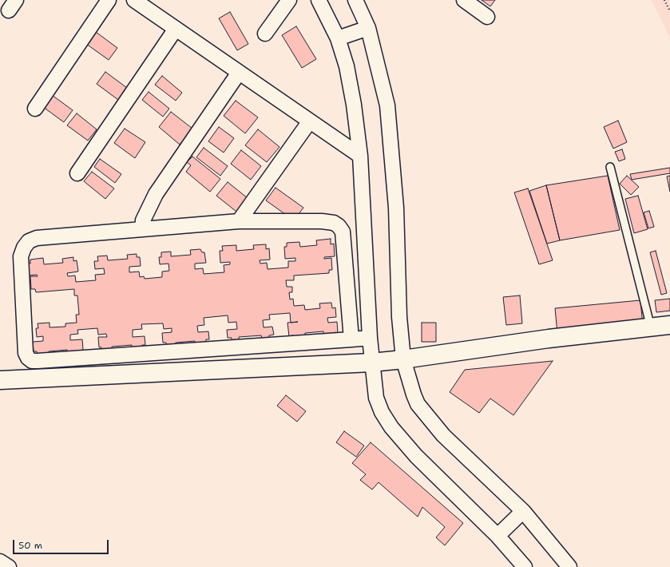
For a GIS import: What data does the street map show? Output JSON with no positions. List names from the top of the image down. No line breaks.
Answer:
{"scale_bar":"50 m"}
